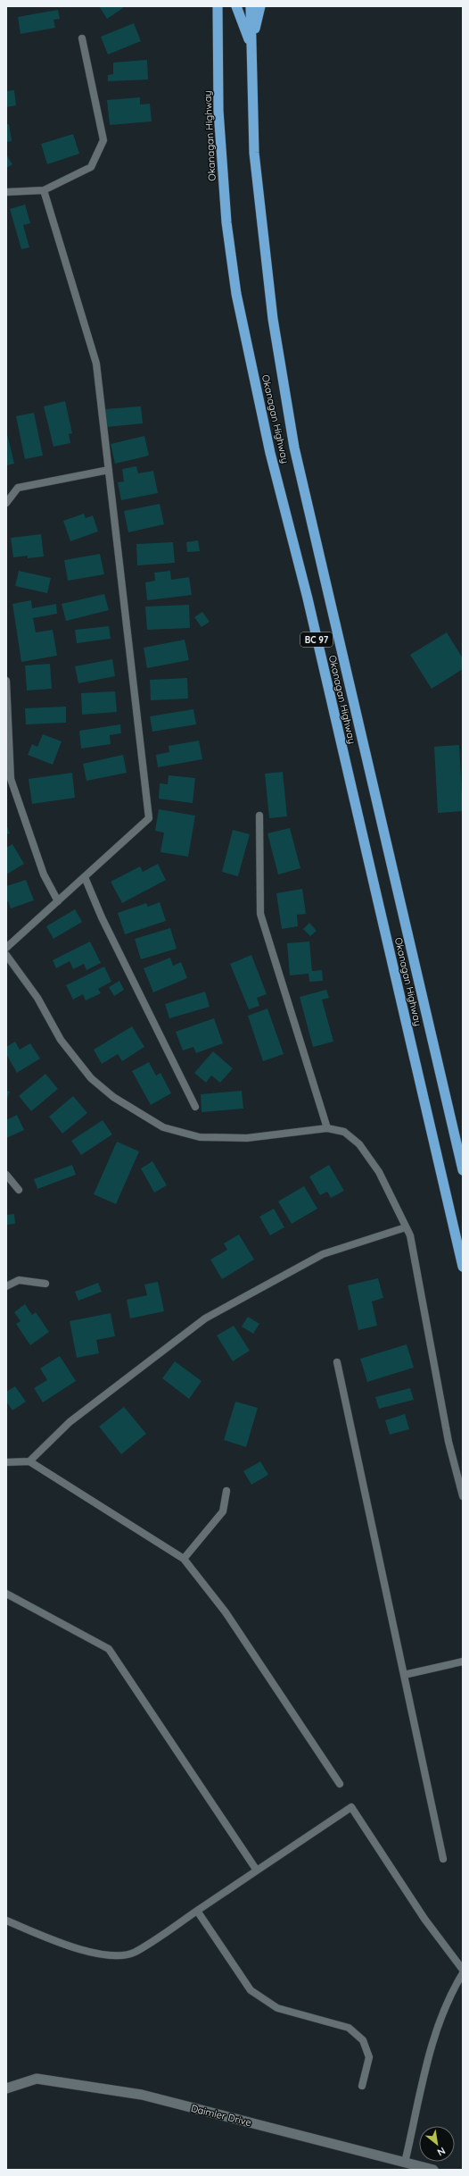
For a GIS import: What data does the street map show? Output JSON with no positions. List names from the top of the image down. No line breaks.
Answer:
{"streets":{"highway":["Okanagan Highway","BC 97"],"street":["Daimler Drive"]},"north":"bottom right"}
